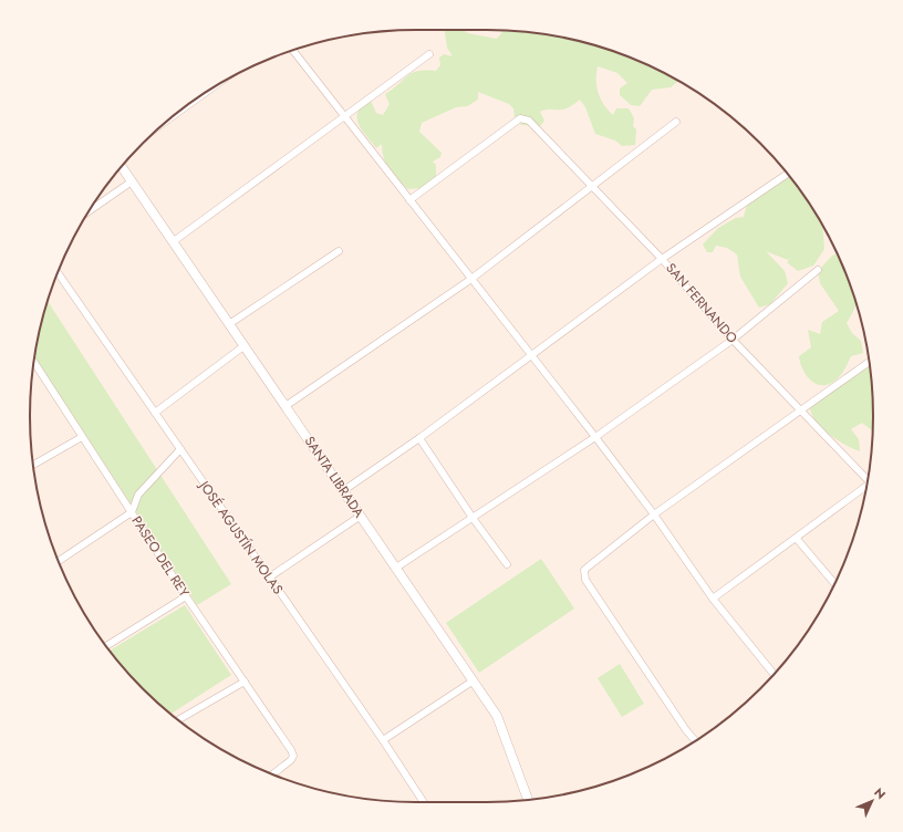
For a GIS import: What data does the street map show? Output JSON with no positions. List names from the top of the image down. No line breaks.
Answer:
{"streets":{"street":["SAN FERNANDO","SANTA LIBRADA","JOSÉ AGUSTÍN MOLAS","PASEO DEL REY"]},"north":"top right"}
